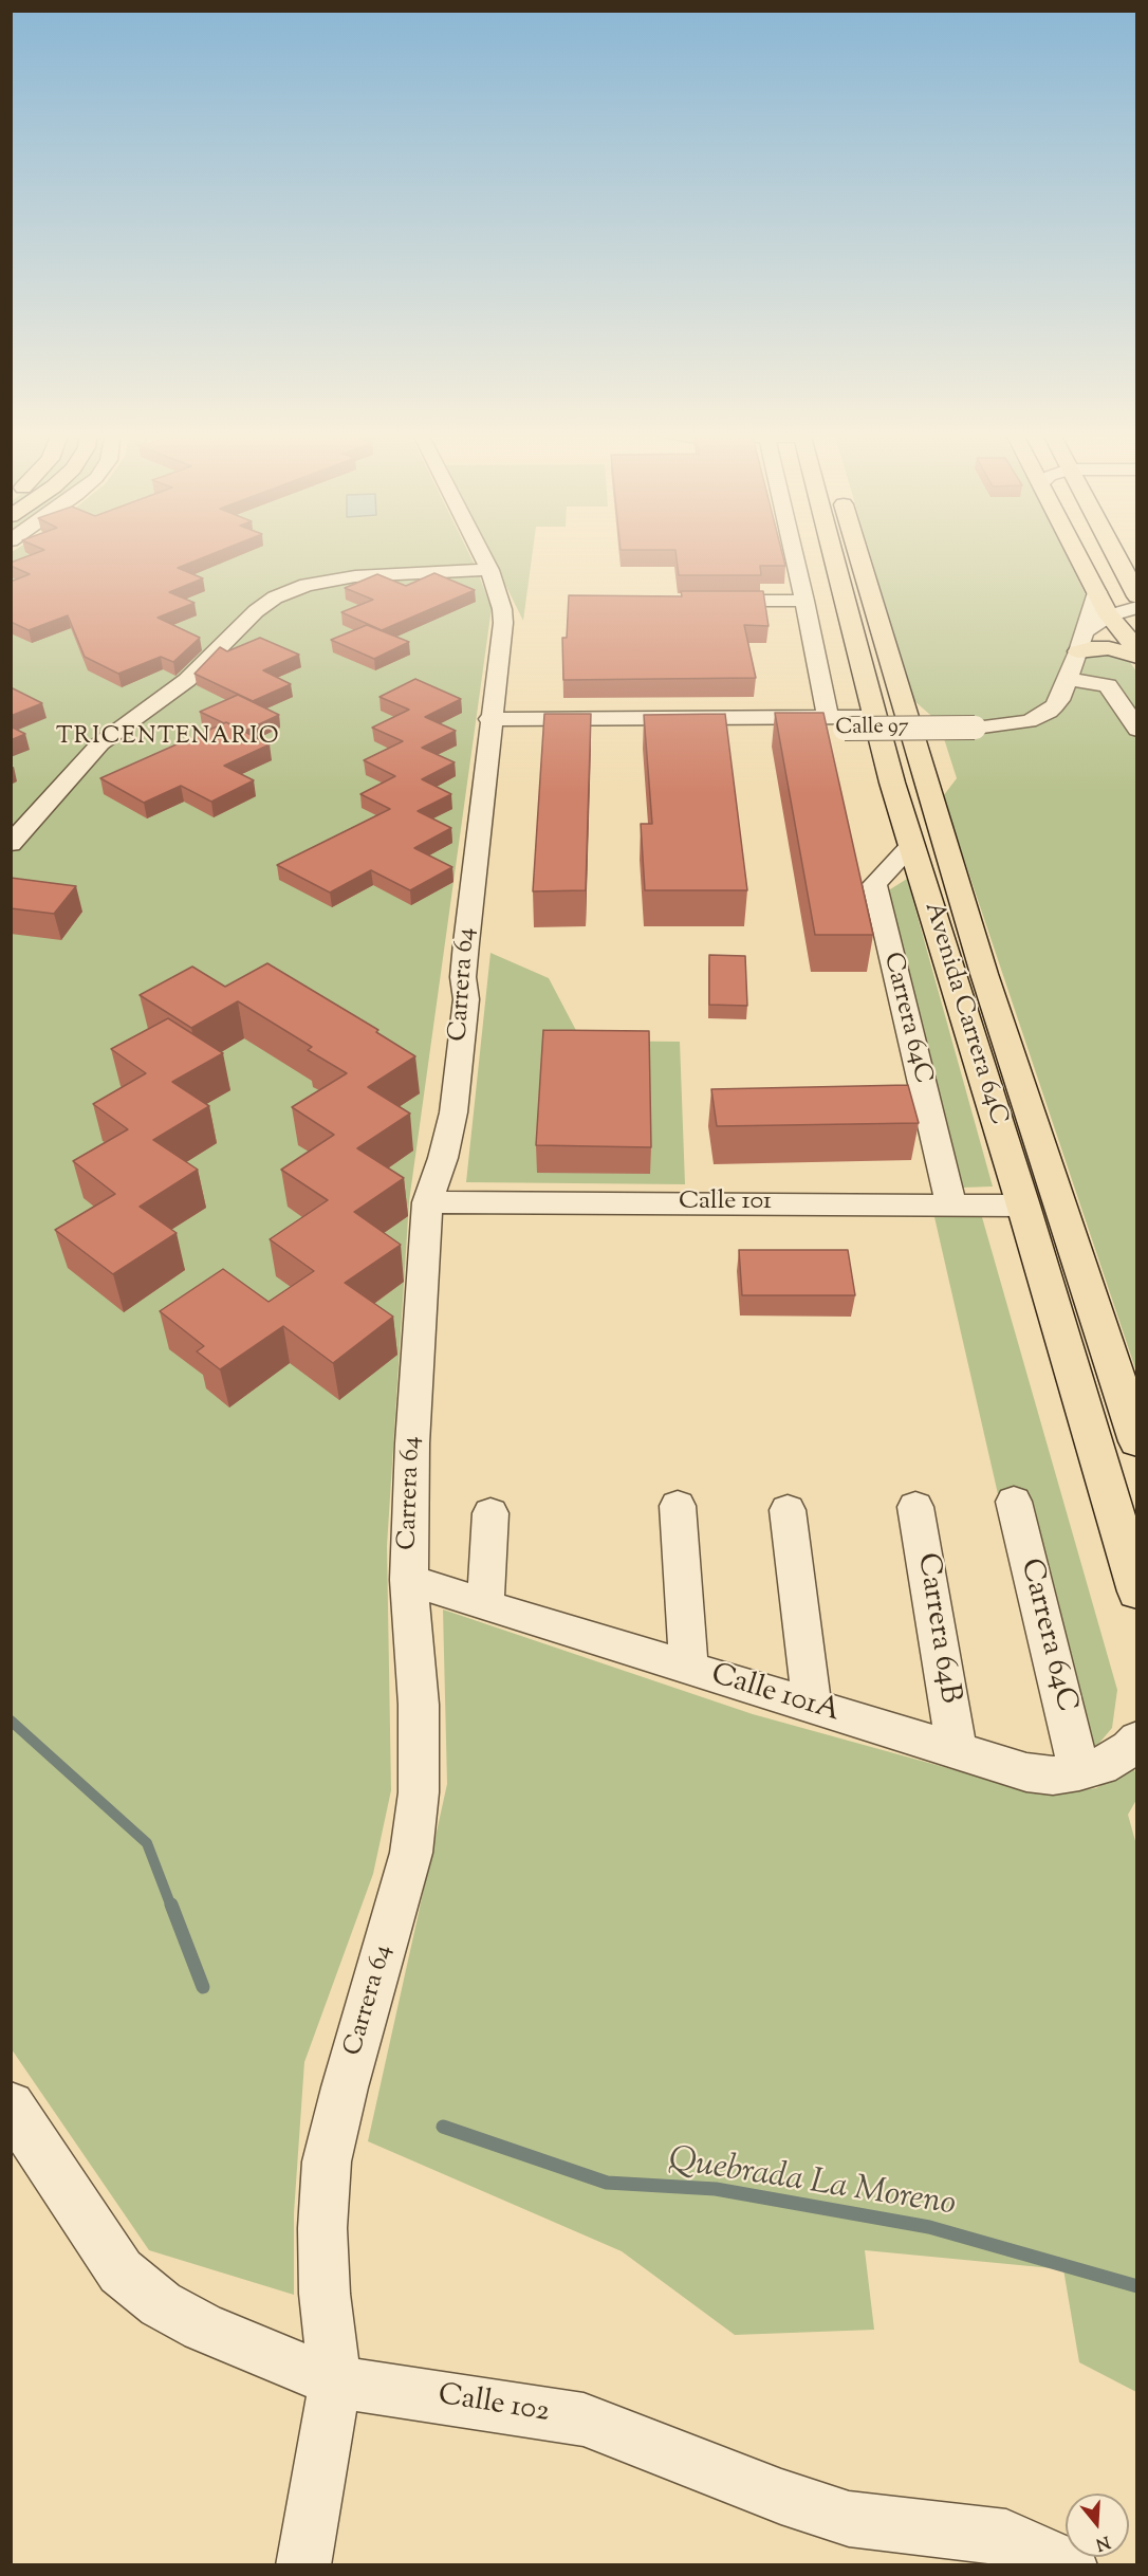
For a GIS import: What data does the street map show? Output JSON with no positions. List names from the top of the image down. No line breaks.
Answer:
{"streets":{"main road":["Avenida Carrera 64C"],"street":["Calle 97","Carrera 64","Carrera 64C","Calle 101","Carrera 64B","Calle 101A","Calle 102"]},"crossings":[["Calle 97","Carrera 64"],["Carrera 64","Calle 101"],["Carrera 64","Calle 101A"],["Carrera 64","Calle 102"],["Avenida Carrera 64C","Carrera 64C"],["Avenida Carrera 64C","Calle 101"],["Carrera 64C","Calle 101"],["Carrera 64C","Calle 101A"],["Carrera 64B","Calle 101A"]],"districts":["TRICENTENARIO"],"water":["Quebrada La Moreno"],"north":"bottom"}
